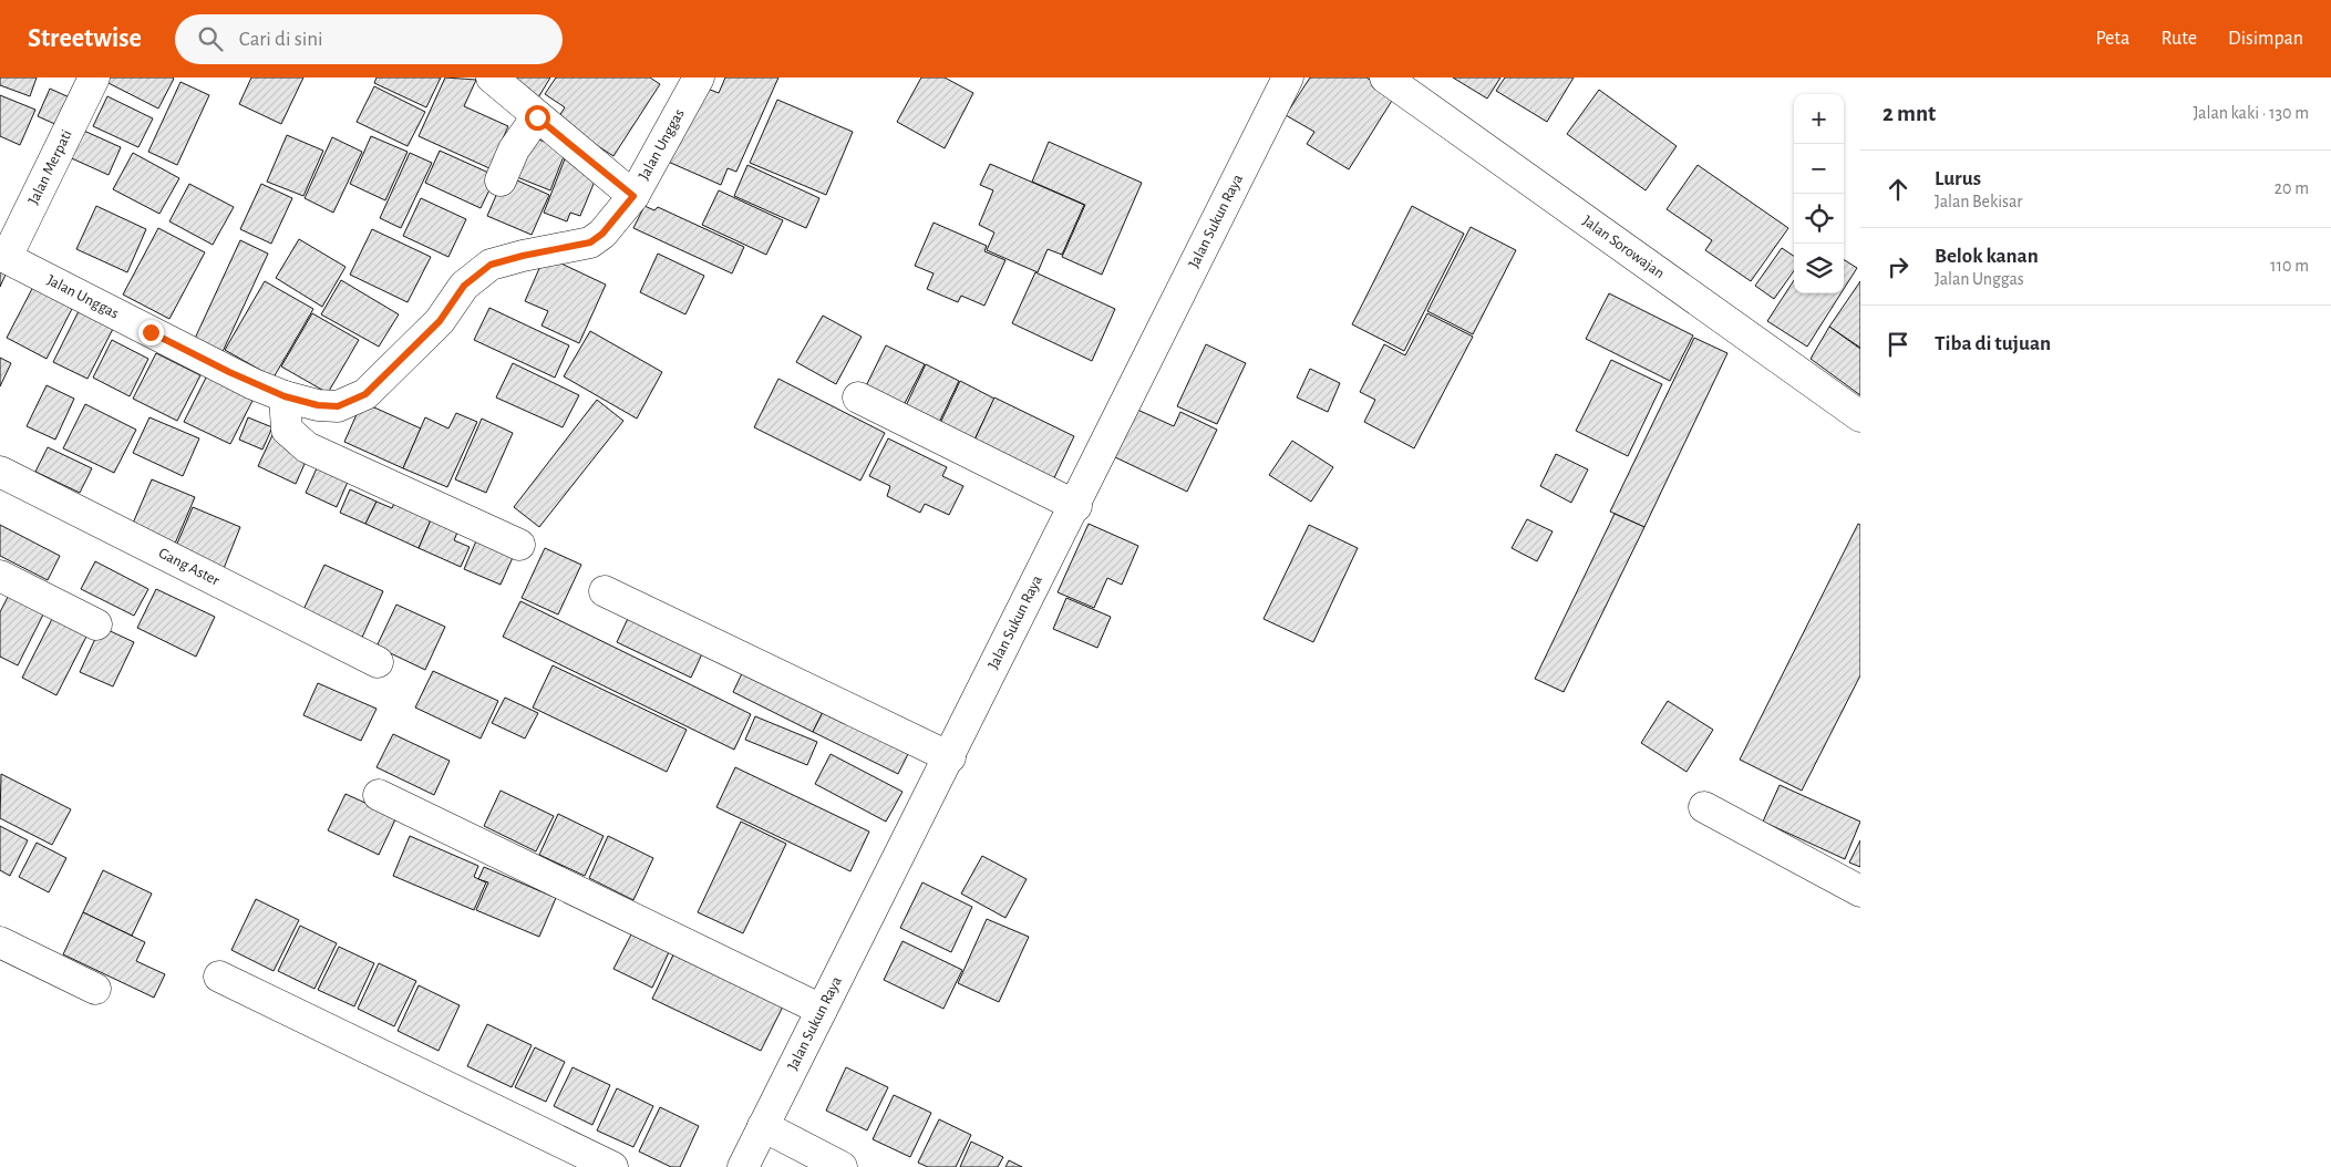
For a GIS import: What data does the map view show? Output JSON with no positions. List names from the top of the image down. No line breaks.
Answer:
{"streets":{"street":["Jalan Unggas","Jalan Merpati","Jalan Sukun Raya","Jalan Sorowajan","Gang Aster"]},"crossings":[["Jalan Unggas","Jalan Merpati"]],"page":{"header":"Streetwise","search":"Cari di sini","nav":["Peta","Rute","Disimpan"],"heading":["2 mnt","Jalan kaki · 130 m"],"map_buttons":["+","−"],"list":[["Lurus","Jalan Bekisar","20 m"],["Belok kanan","Jalan Unggas","110 m"],"Tiba di tujuan"]}}
